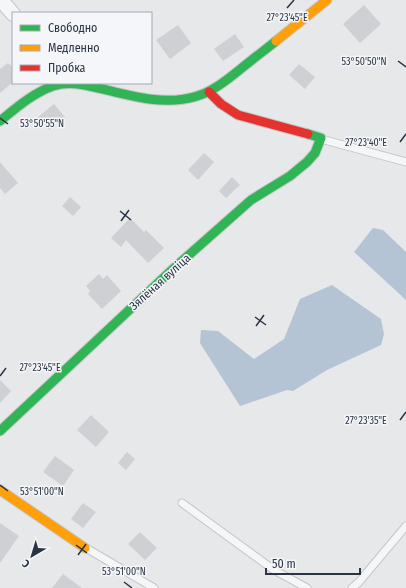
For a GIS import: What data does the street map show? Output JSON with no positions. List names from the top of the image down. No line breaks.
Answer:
{"streets":{"street":["Зялёная вуліца"]},"legend":["Свободно","Медленно","Пробка"],"scale_bar":"50 m","north":"bottom left","coordinates":["27°23'45\"E","53°50'50\"N","53°50'55\"N","27°23'40\"E","27°23'35\"E","53°51'00\"N"]}
